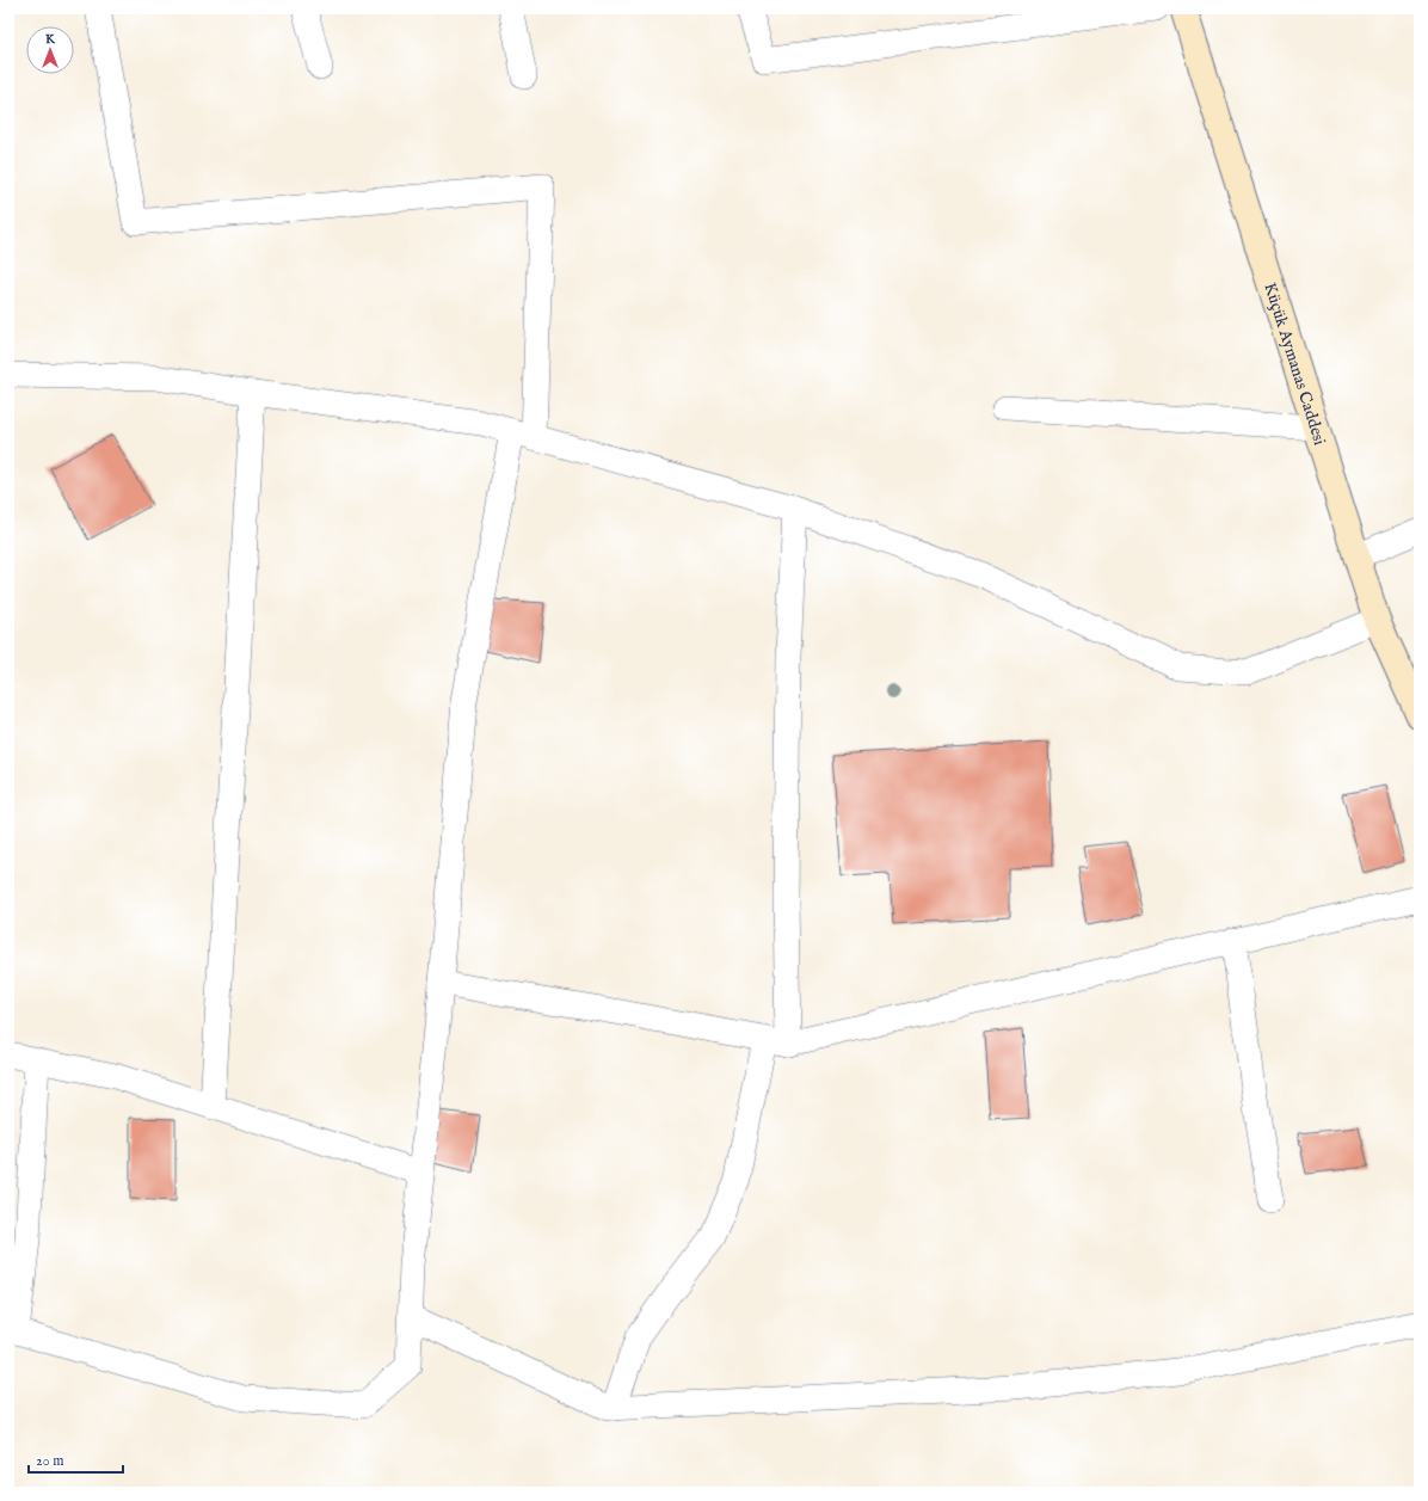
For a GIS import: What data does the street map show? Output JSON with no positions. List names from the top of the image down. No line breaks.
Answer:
{"streets":{"street":["Küçük Aymanas Caddesi"]},"scale_bar":"20 m","north":"top"}
